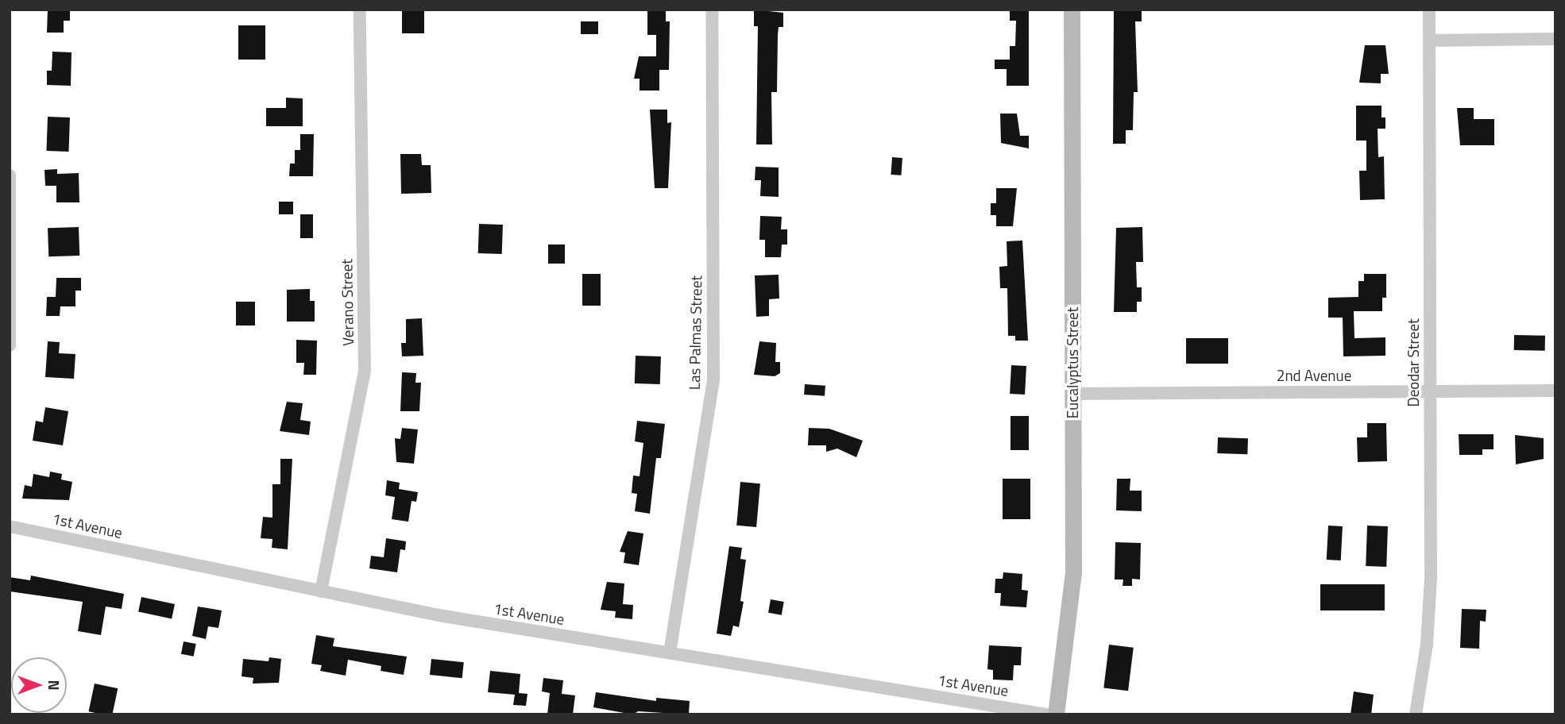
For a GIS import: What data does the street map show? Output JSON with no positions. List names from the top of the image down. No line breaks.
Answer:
{"streets":{"main road":["Eucalyptus Street"],"street":["Verano Street","Las Palmas Street","Deodar Street","2nd Avenue","1st Avenue"]},"crossings":[["Verano Street","1st Avenue"],["Las Palmas Street","1st Avenue"],["Eucalyptus Street","2nd Avenue"],["Deodar Street","2nd Avenue"]],"north":"right"}
